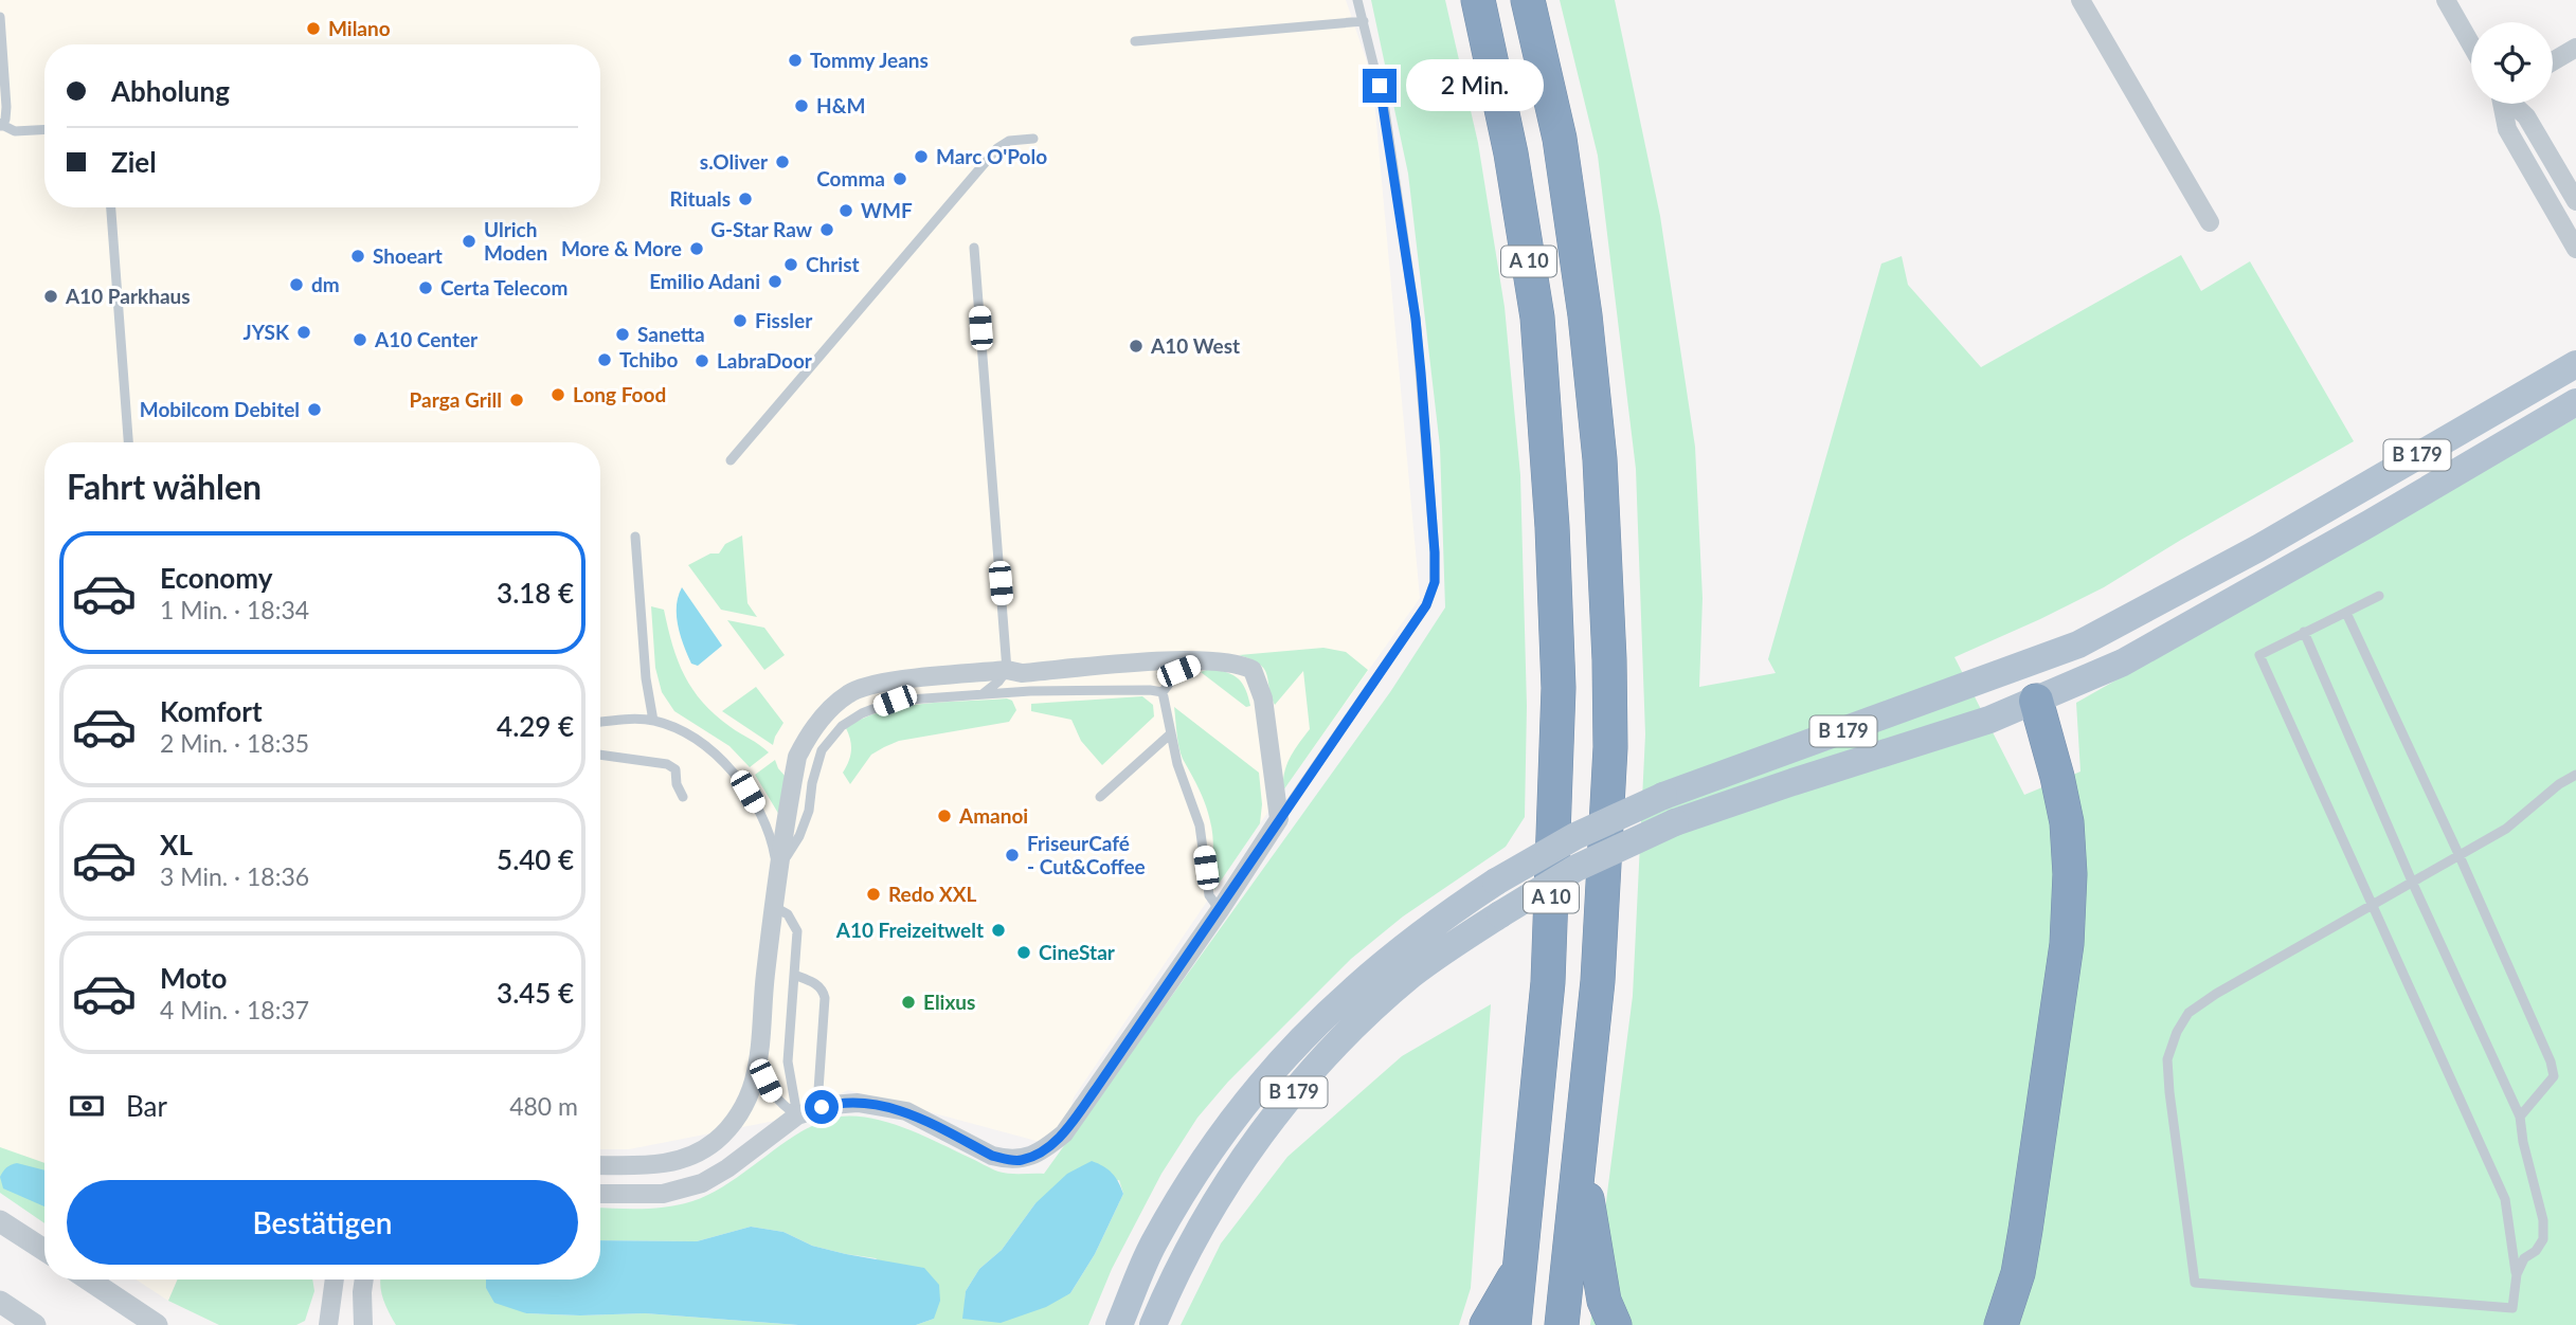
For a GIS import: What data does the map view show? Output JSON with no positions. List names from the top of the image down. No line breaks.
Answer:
{"streets":{"highway":["A 10"],"main road":["B 179"]},"places":["Milano","Tommy Jeans","H&M","Marc O'Polo","s.Oliver","Comma","Rituals","WMF","G-Star Raw","Ulrich Moden","More & More","Shoeart","Christ","Emilio Adani","dm","Certa Telecom","A10 Parkhaus","Fissler","JYSK","Sanetta","A10 Center","A10 West","Tchibo","LabraDoor","Long Food","Parga Grill","Mobilcom Debitel","Amanoi","FriseurCafé - Cut&Coffee","Redo XXL","A10 Freizeitwelt","CineStar","Elixus"],"page":{"banner":["Abholung","Ziel"],"bubble":"2 Min.","heading":"Fahrt wählen","list":[{"name":"Economy","note":"1 Min. · 18:34","value":"3.18 €"},{"name":"Komfort","note":"2 Min. · 18:35","value":"4.29 €"},{"name":"XL","note":"3 Min. · 18:36","value":"5.40 €"},{"name":"Moto","note":"4 Min. · 18:37","value":"3.45 €"}],"pay":["Bar","480 m"],"buttons":"Bestätigen"}}
